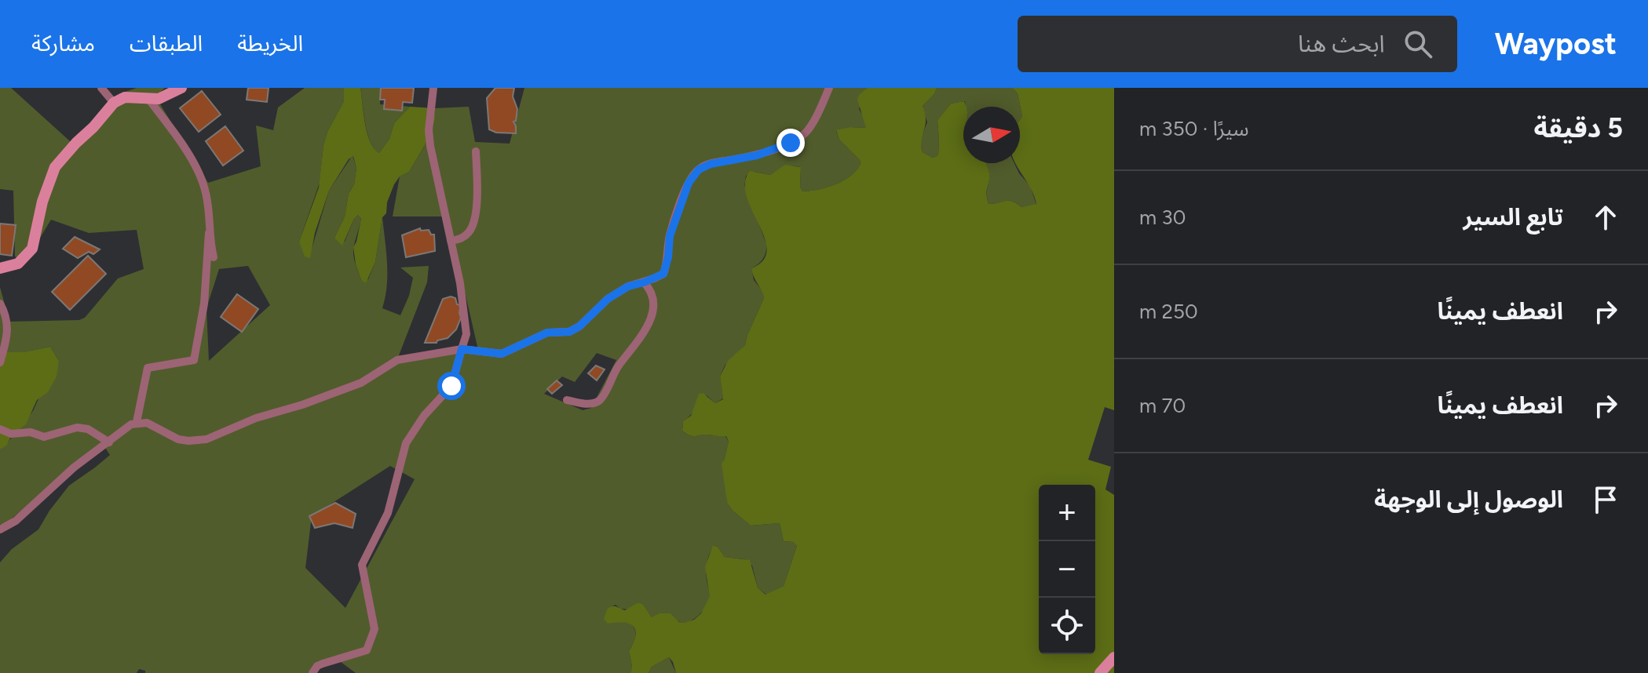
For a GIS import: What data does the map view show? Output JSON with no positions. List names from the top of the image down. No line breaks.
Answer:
{"north":"right","page":{"header":"Waypost","search":"ابحث هنا","nav":["الخريطة","الطبقات","مشاركة"],"heading":["5 دقيقة","سيرًا · 350 m"],"list":[["تابع السير","30 m"],["انعطف يمينًا","250 m"],["انعطف يمينًا","70 m"],"الوصول إلى الوجهة"],"map_buttons":["+","−"]}}
